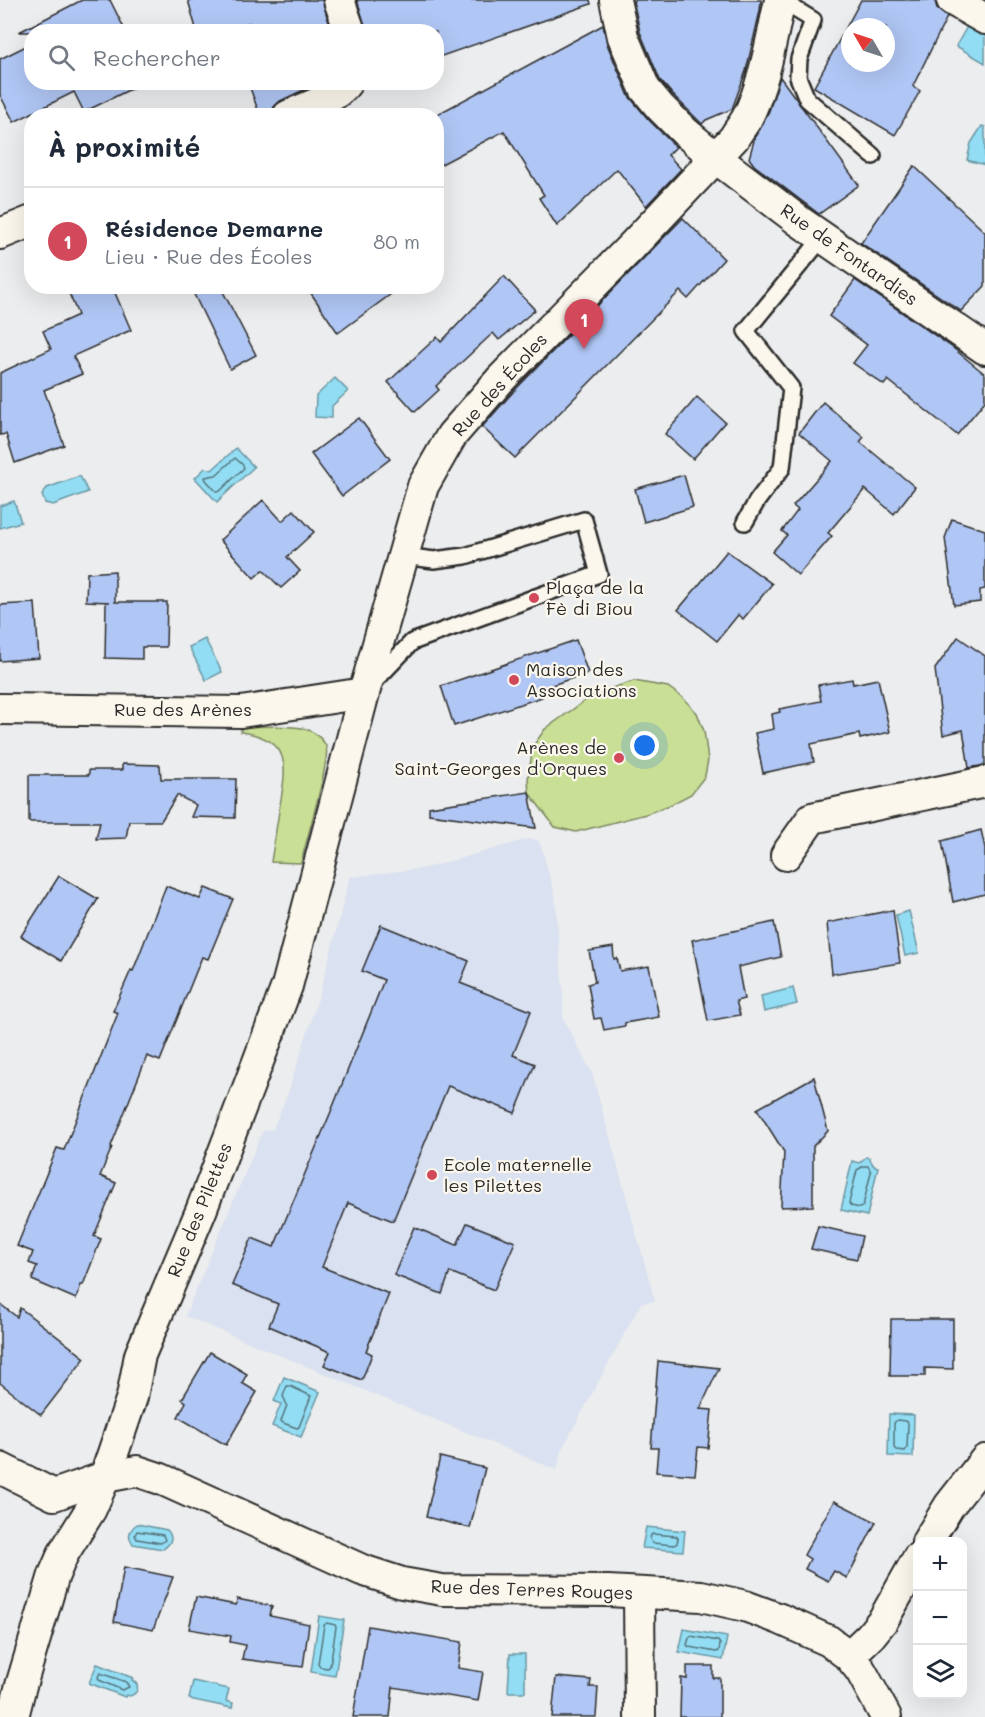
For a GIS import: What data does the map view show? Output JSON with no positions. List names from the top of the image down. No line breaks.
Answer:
{"streets":{"street":["Rue de Fontardies","Rue des Écoles","Rue des Arènes","Rue des Pilettes","Rue des Terres Rouges"]},"crossings":[["Rue de Fontardies","Rue des Écoles"],["Rue des Écoles","Rue des Arènes"],["Rue des Écoles","Rue des Pilettes"],["Rue des Arènes","Rue des Pilettes"],["Rue des Pilettes","Rue des Terres Rouges"]],"places":["Plaça de la Fè di Biou","Maison des Associations","Arènes de Saint-Georges d'Orques","Ecole maternelle les Pilettes"],"north":"top left","page":{"search":"Rechercher","heading":"À proximité","list":[{"mark":"1","name":"Résidence Demarne","note":"Lieu · Rue des Écoles","value":"80 m"}],"pins":"1","map_buttons":["+","−"]}}
